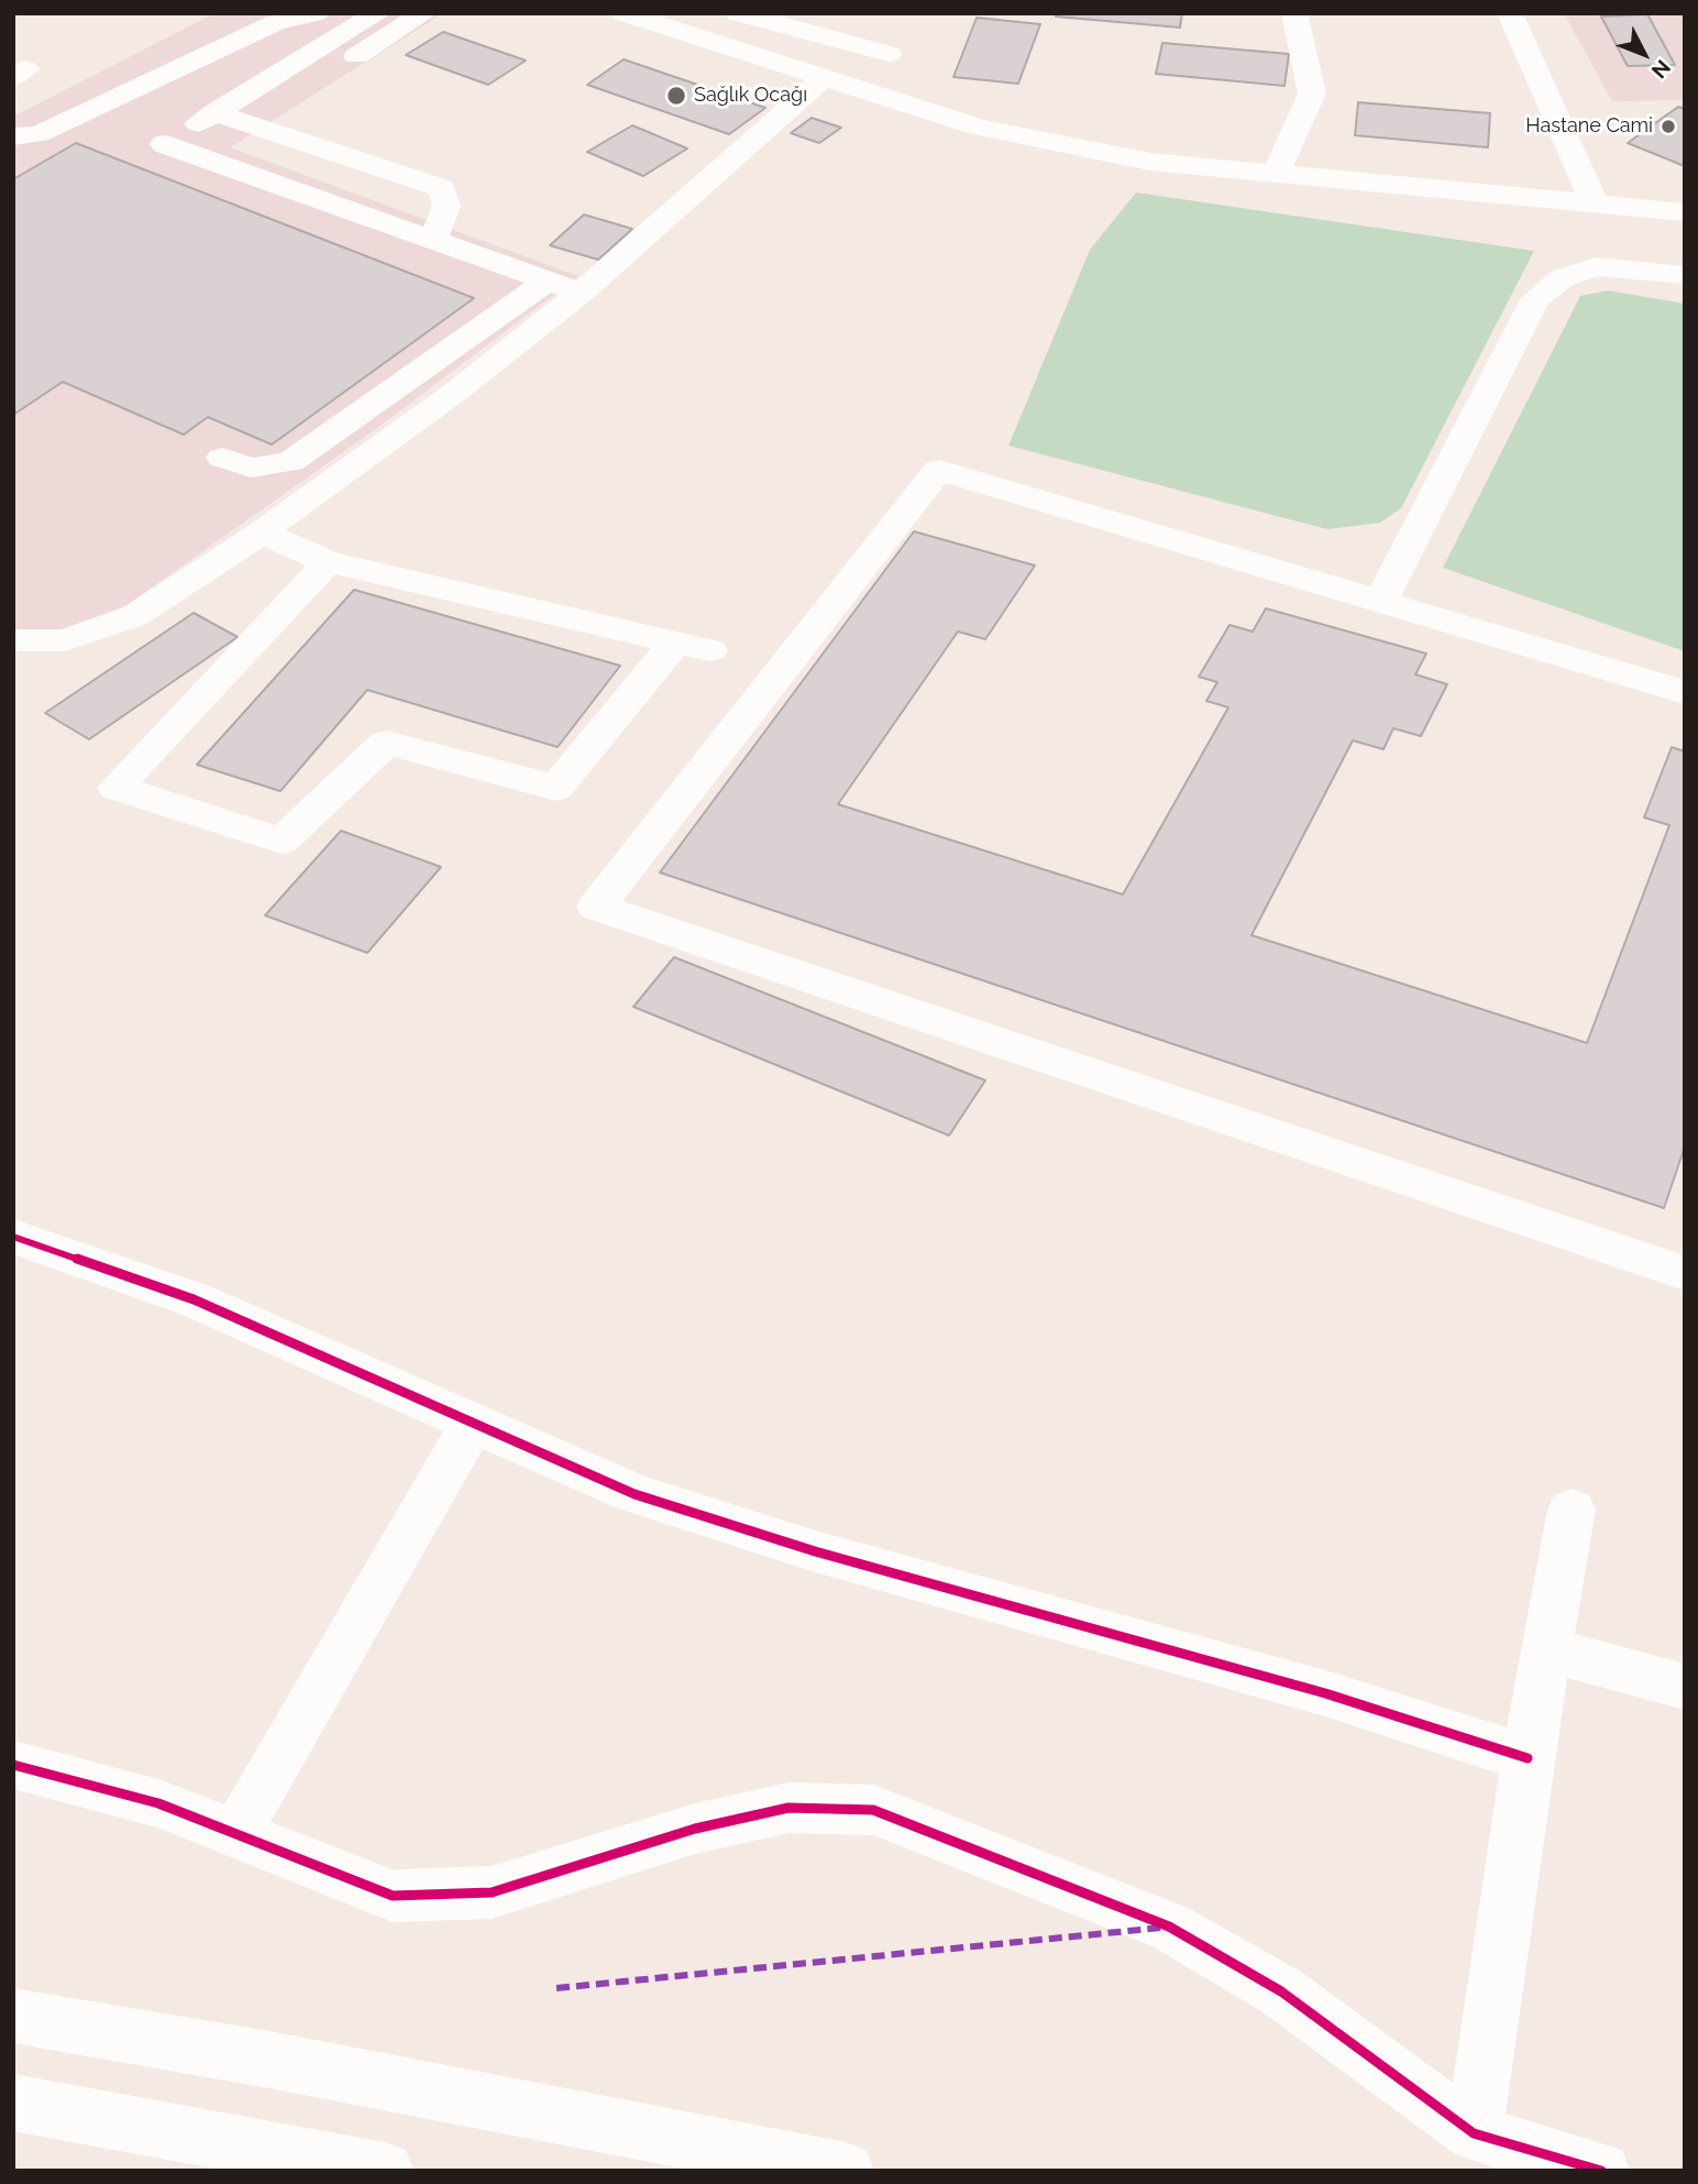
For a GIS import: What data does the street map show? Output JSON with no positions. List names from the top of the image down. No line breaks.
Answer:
{"places":["Sağlık Ocağı","Hastane Cami"],"north":"bottom right"}
